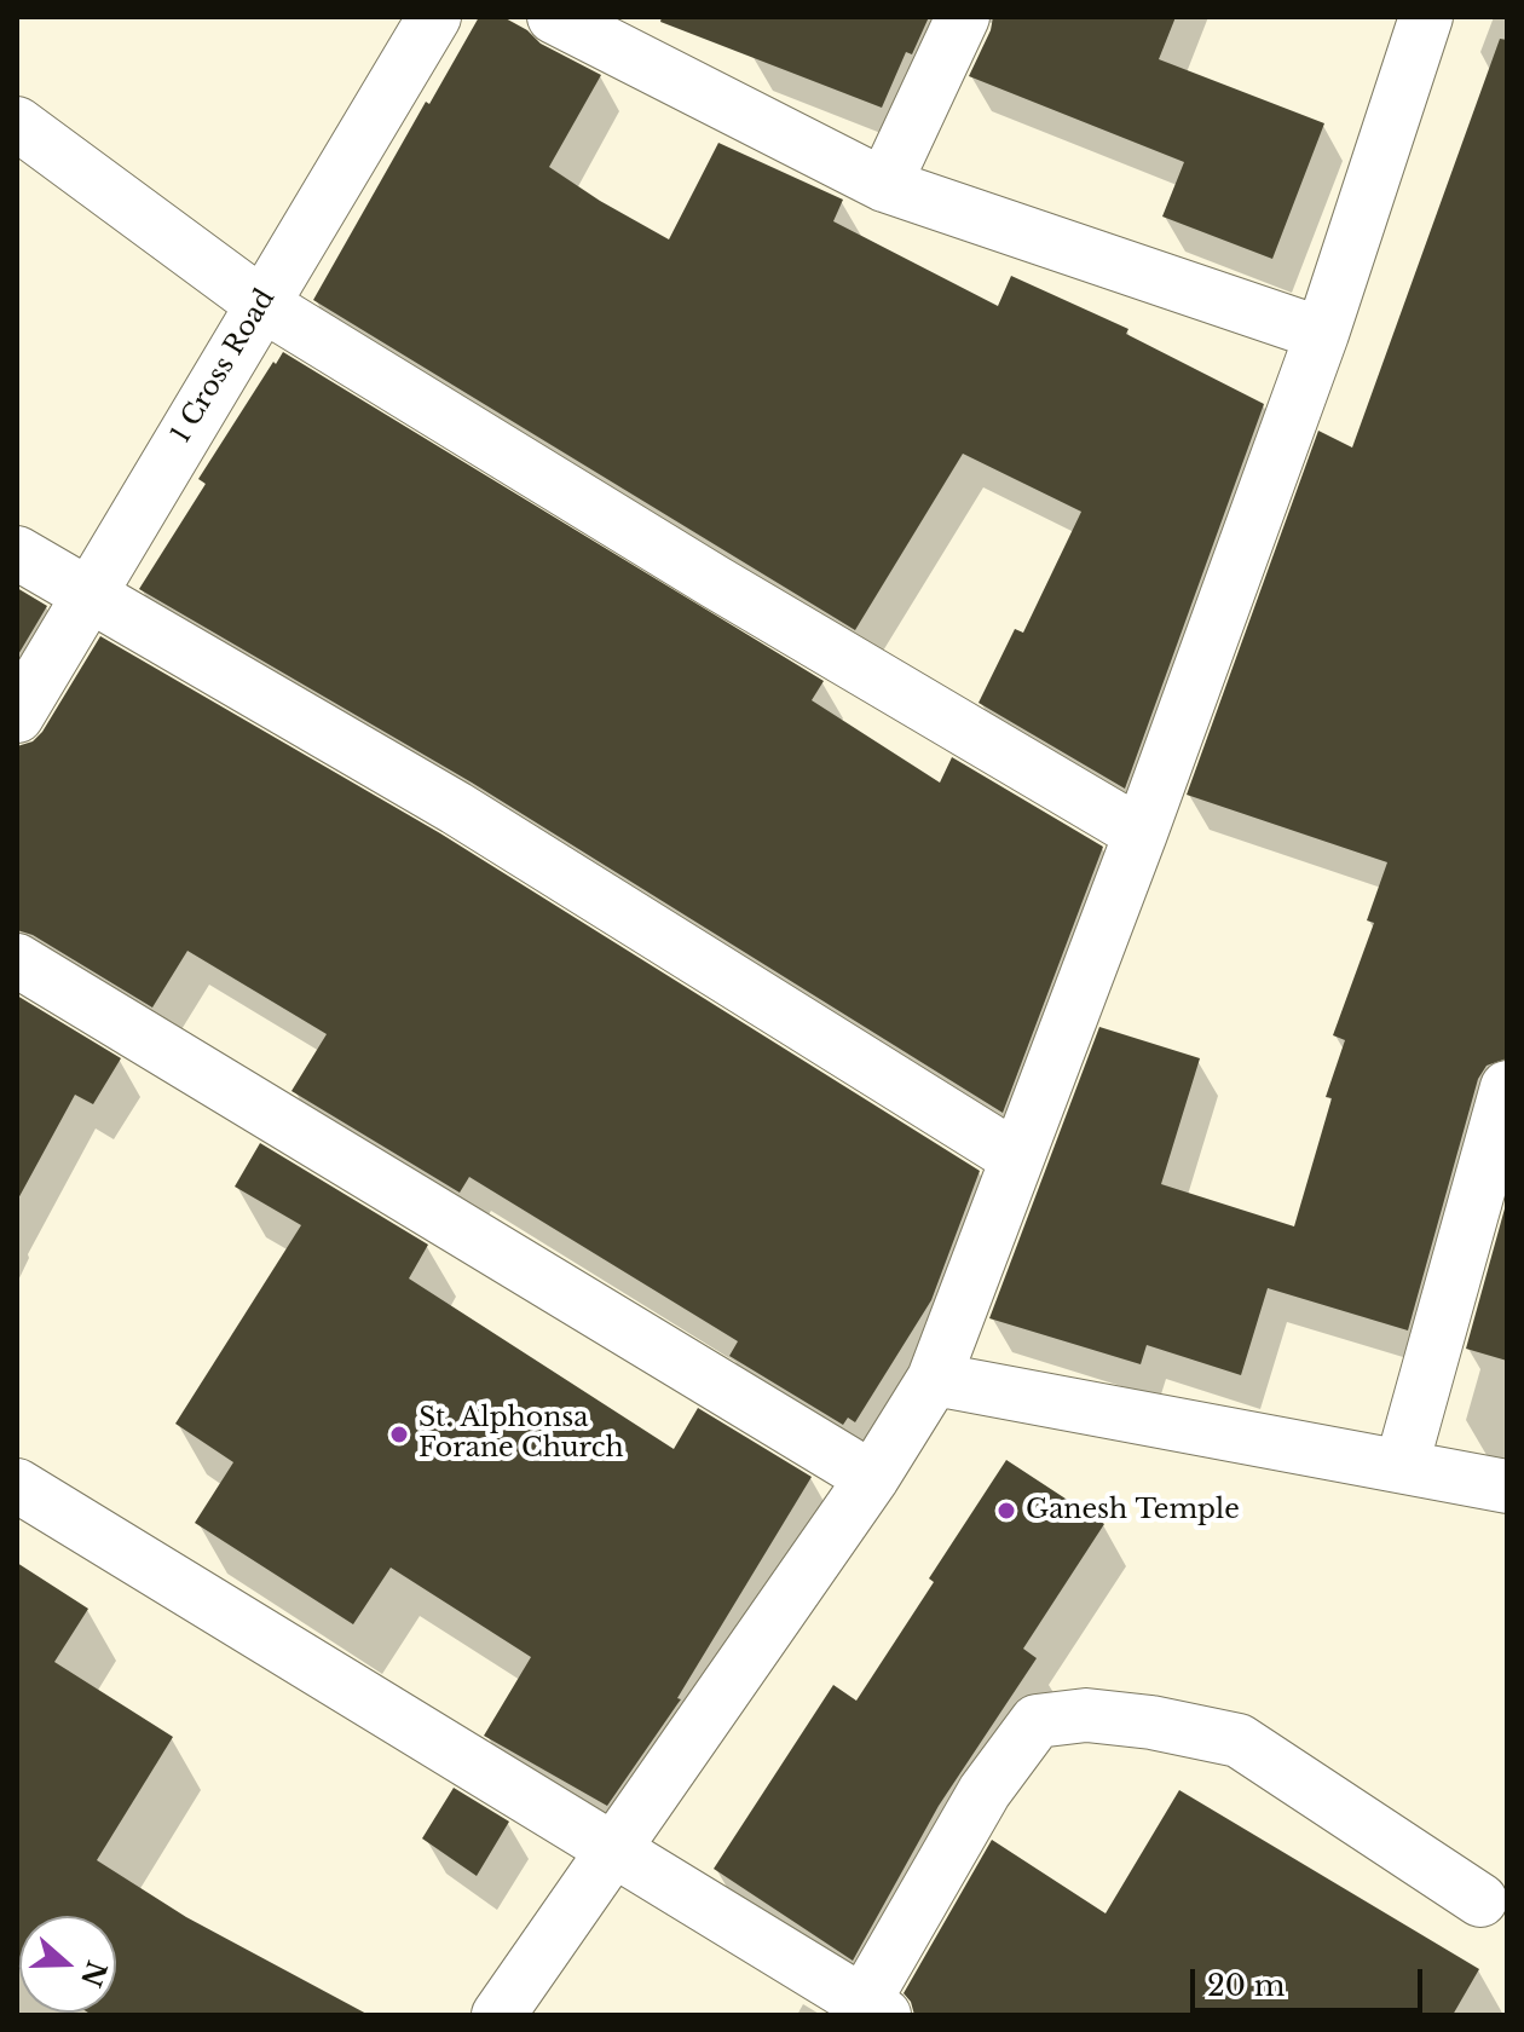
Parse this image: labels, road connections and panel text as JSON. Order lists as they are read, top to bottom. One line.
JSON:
{"streets":{"street":["1 Cross Road"]},"places":["St. Alphonsa Forane Church","Ganesh Temple"],"scale_bar":"20 m","north":"right"}
